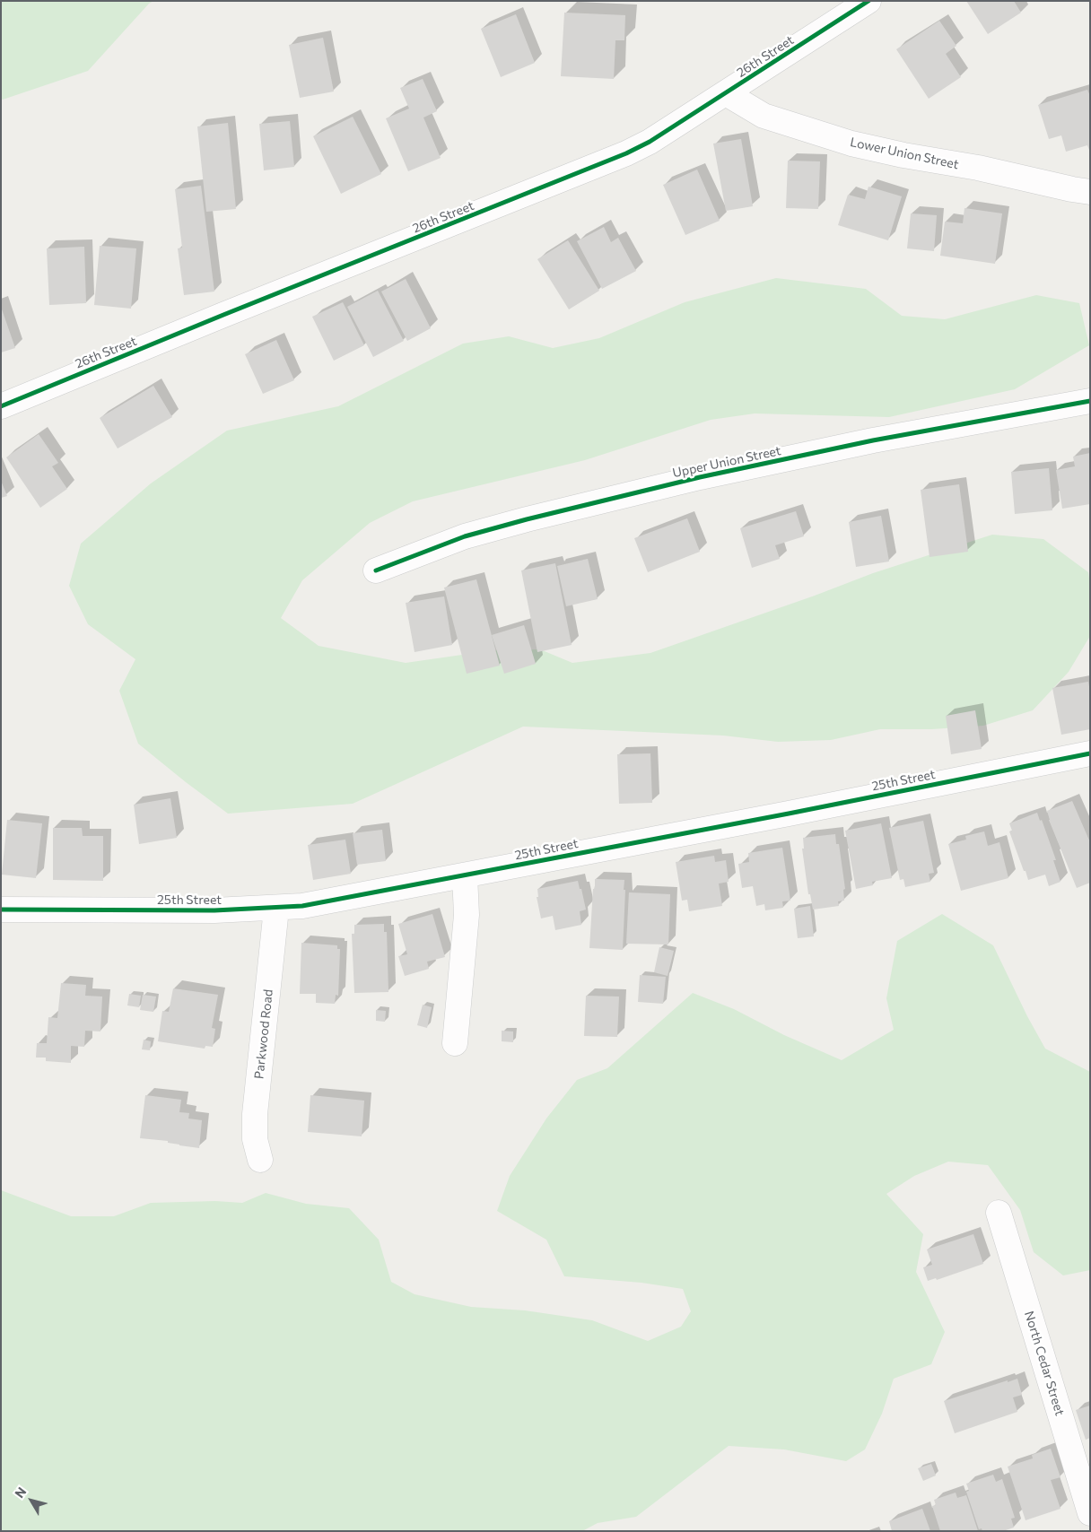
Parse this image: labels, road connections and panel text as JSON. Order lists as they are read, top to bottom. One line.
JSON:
{"streets":{"street":["26th Street","Lower Union Street","Upper Union Street","25th Street","Parkwood Road","North Cedar Street"]},"crossings":[["26th Street","Lower Union Street"],["25th Street","Parkwood Road"]],"north":"top left"}
